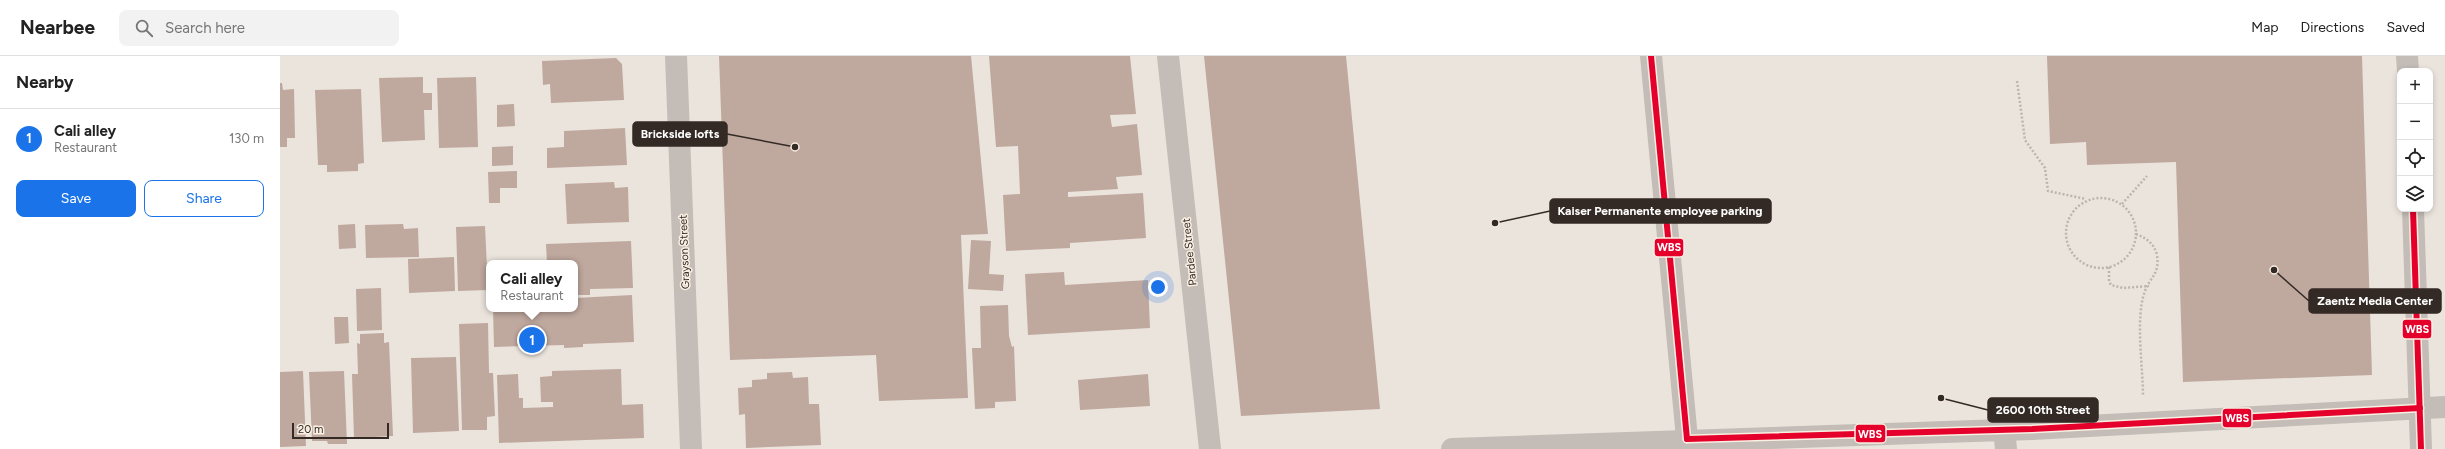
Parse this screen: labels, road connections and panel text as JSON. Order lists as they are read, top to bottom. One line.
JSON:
{"streets":{"street":["Grayson Street","Pardee Street"]},"places":["Brickside lofts","Kaiser Permanente employee parking","Zaentz Media Center","2600 10th Street"],"lines":["transit line WBS"],"scale_bar":"20 m","page":{"header":"Nearbee","search":"Search here","nav":["Map","Directions","Saved"],"heading":"Nearby","map_buttons":["+","−"],"list":[{"mark":"1","name":"Cali alley","note":"Restaurant","value":"130 m"}],"buttons":["Save","Share"],"popup":["Cali alley","Restaurant"],"pins":"1","scale":"20 m"}}
